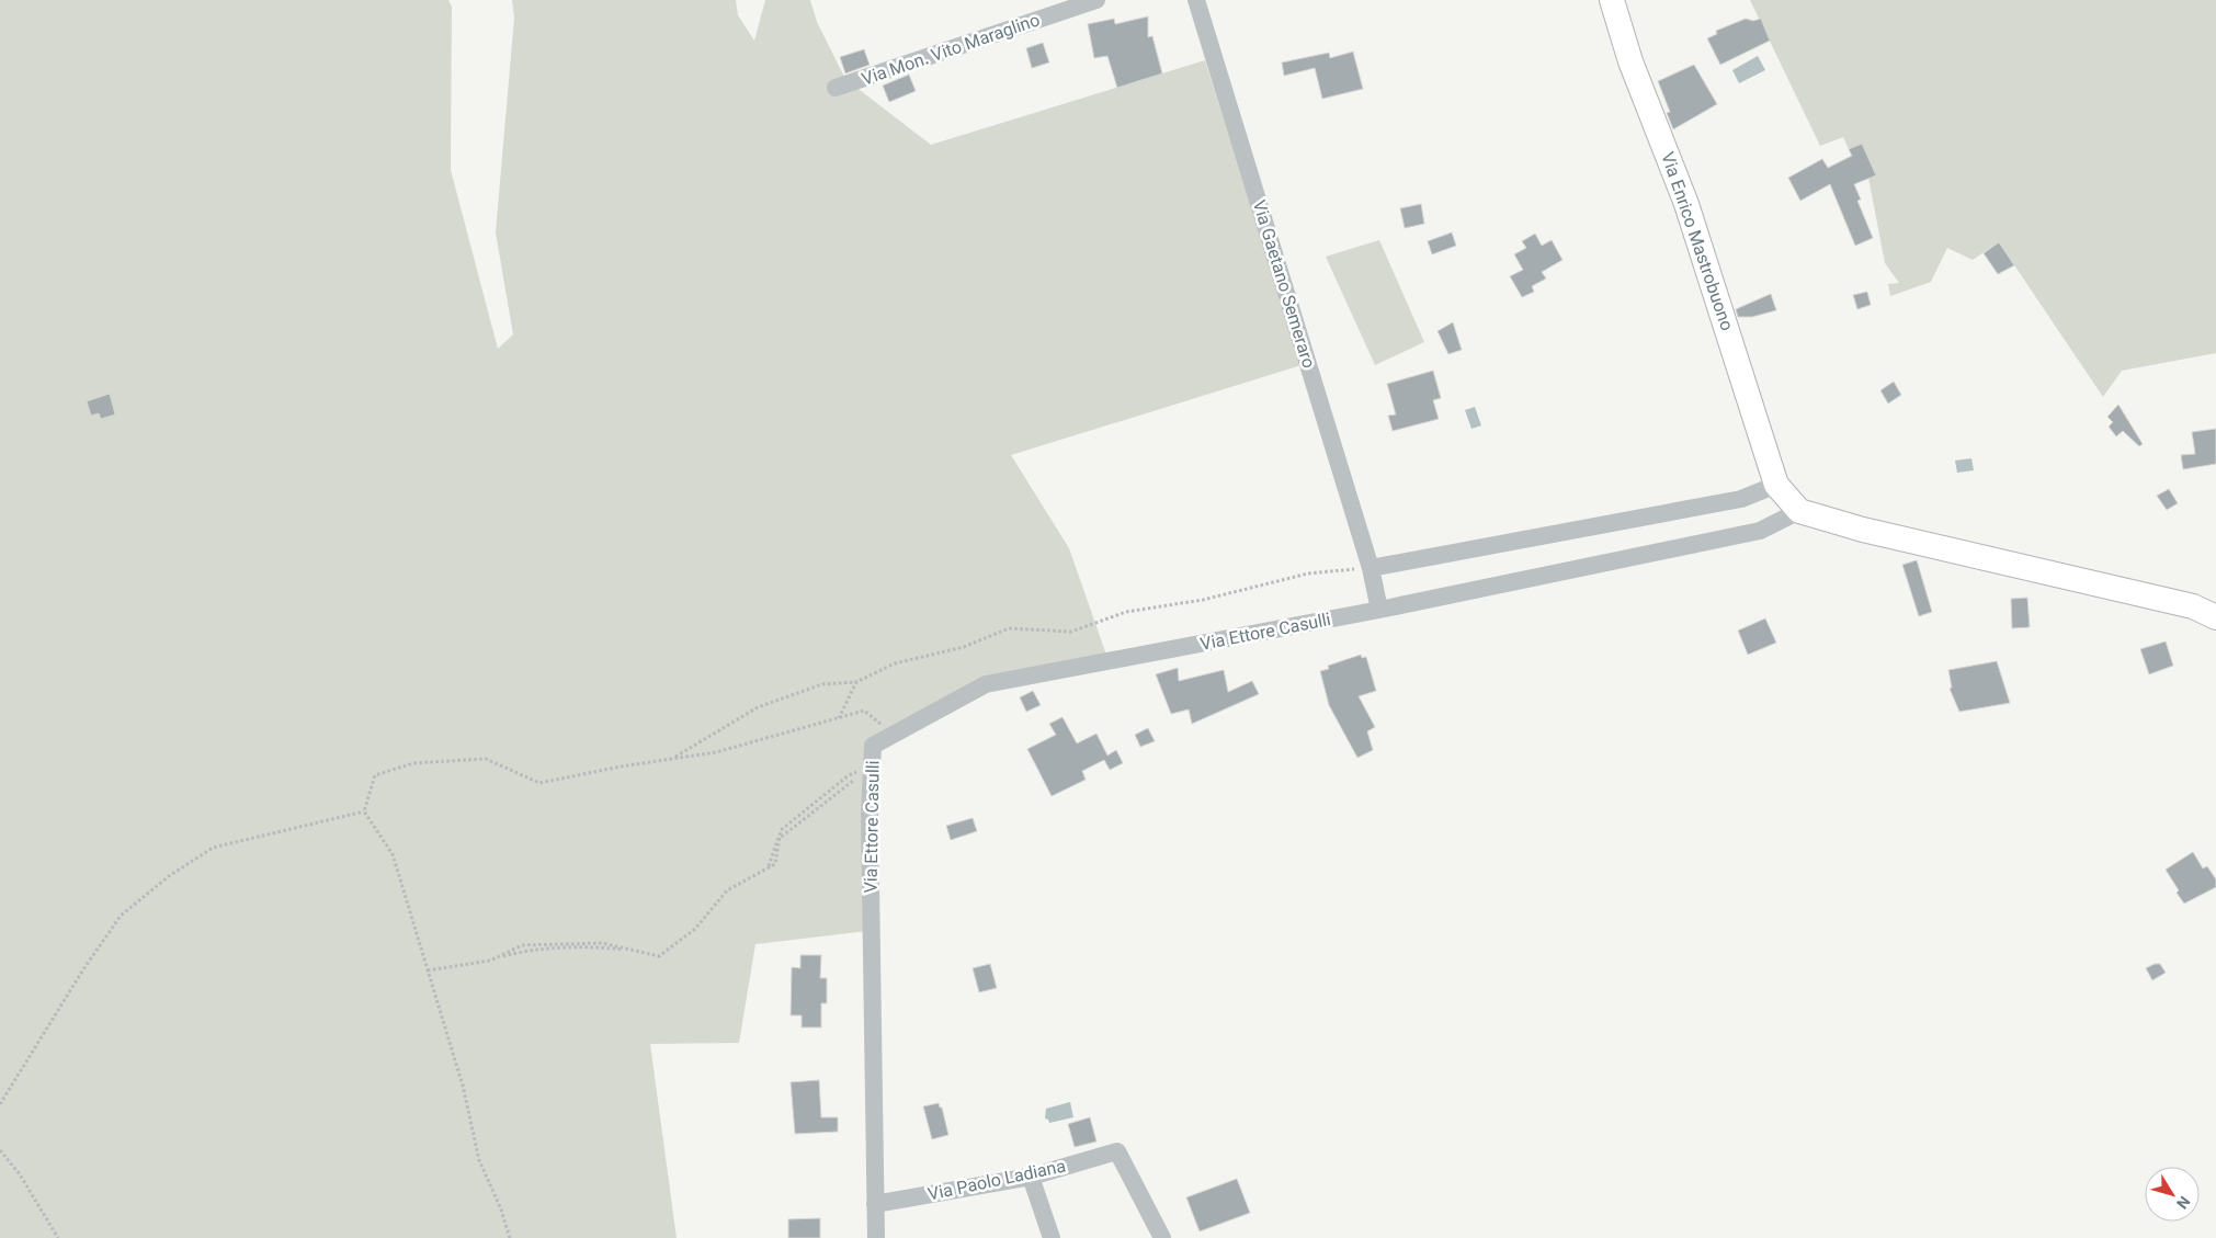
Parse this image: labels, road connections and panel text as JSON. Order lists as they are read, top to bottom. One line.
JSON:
{"streets":{"street":["Via Mon. Vito Maraglino","Via Enrico Mastrobuono","Via Gaetano Semeraro","Via Ettore Casulli","Via Paolo Ladiana"]},"crossings":[["Via Ettore Casulli","Via Paolo Ladiana"]],"north":"bottom right"}
